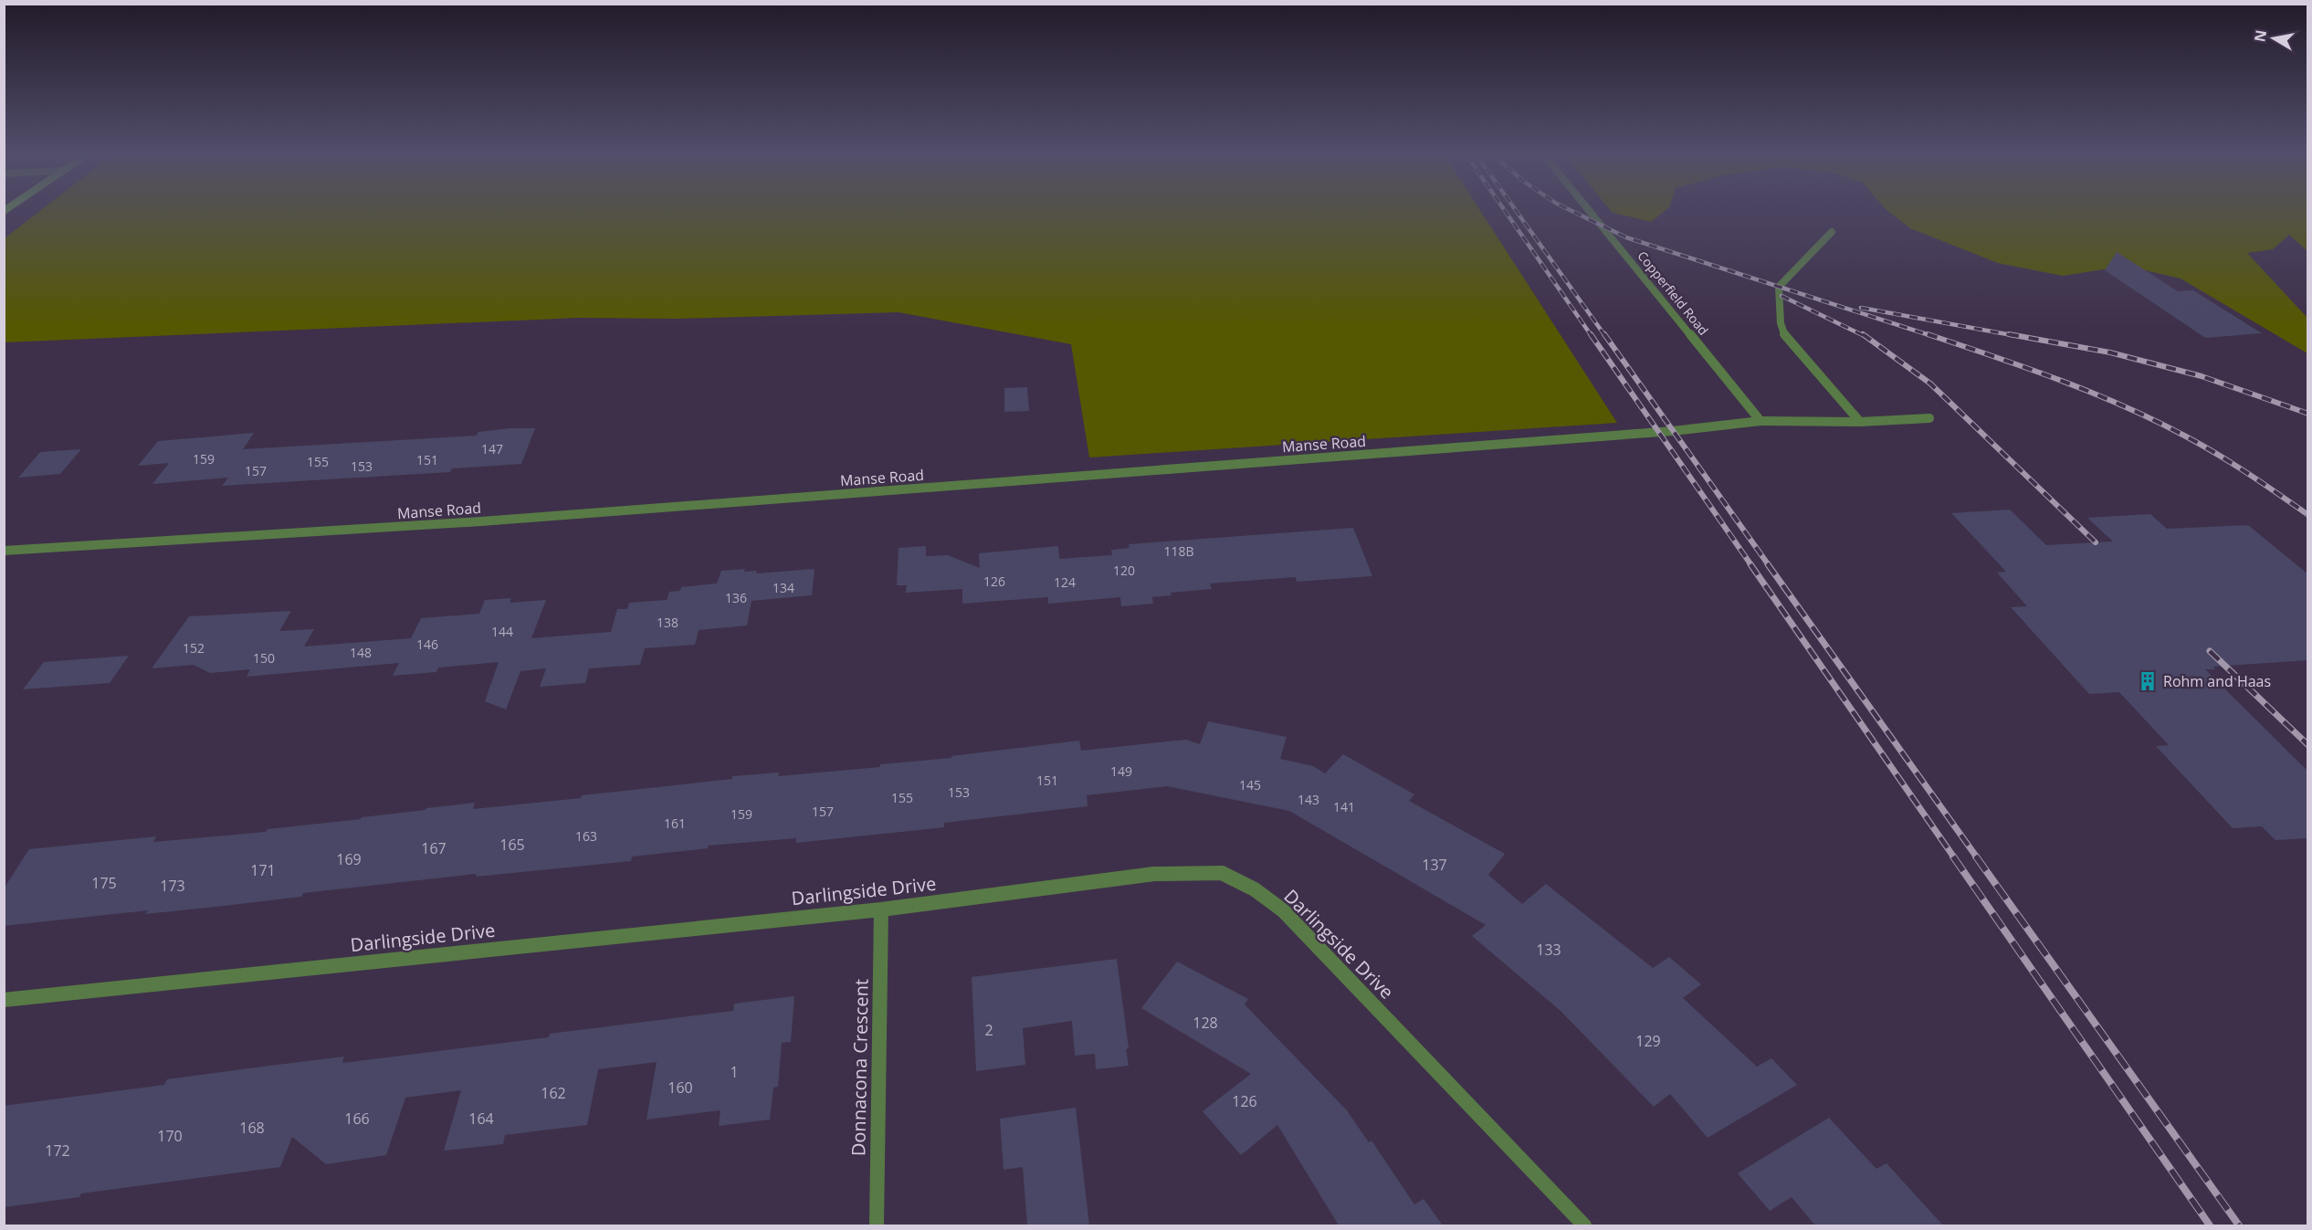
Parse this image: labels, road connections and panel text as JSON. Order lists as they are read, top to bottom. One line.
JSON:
{"streets":{"street":["Copperfield Road","Manse Road","Darlingside Drive","Donnacona Crescent"]},"crossings":[["Copperfield Road","Manse Road"],["Darlingside Drive","Donnacona Crescent"]],"places":{"building":["Rohm and Haas"]},"house_numbers":["147","159","151","155","153","157","118B","120","126","124","134","136","138","144","146","152","148","150","149","151","145","153","155","143","141","157","159","161","163","165","167","169","137","171","175","173","133","128","2","129","1","160","162","126","166","164","168","170","172"],"north":"left"}
